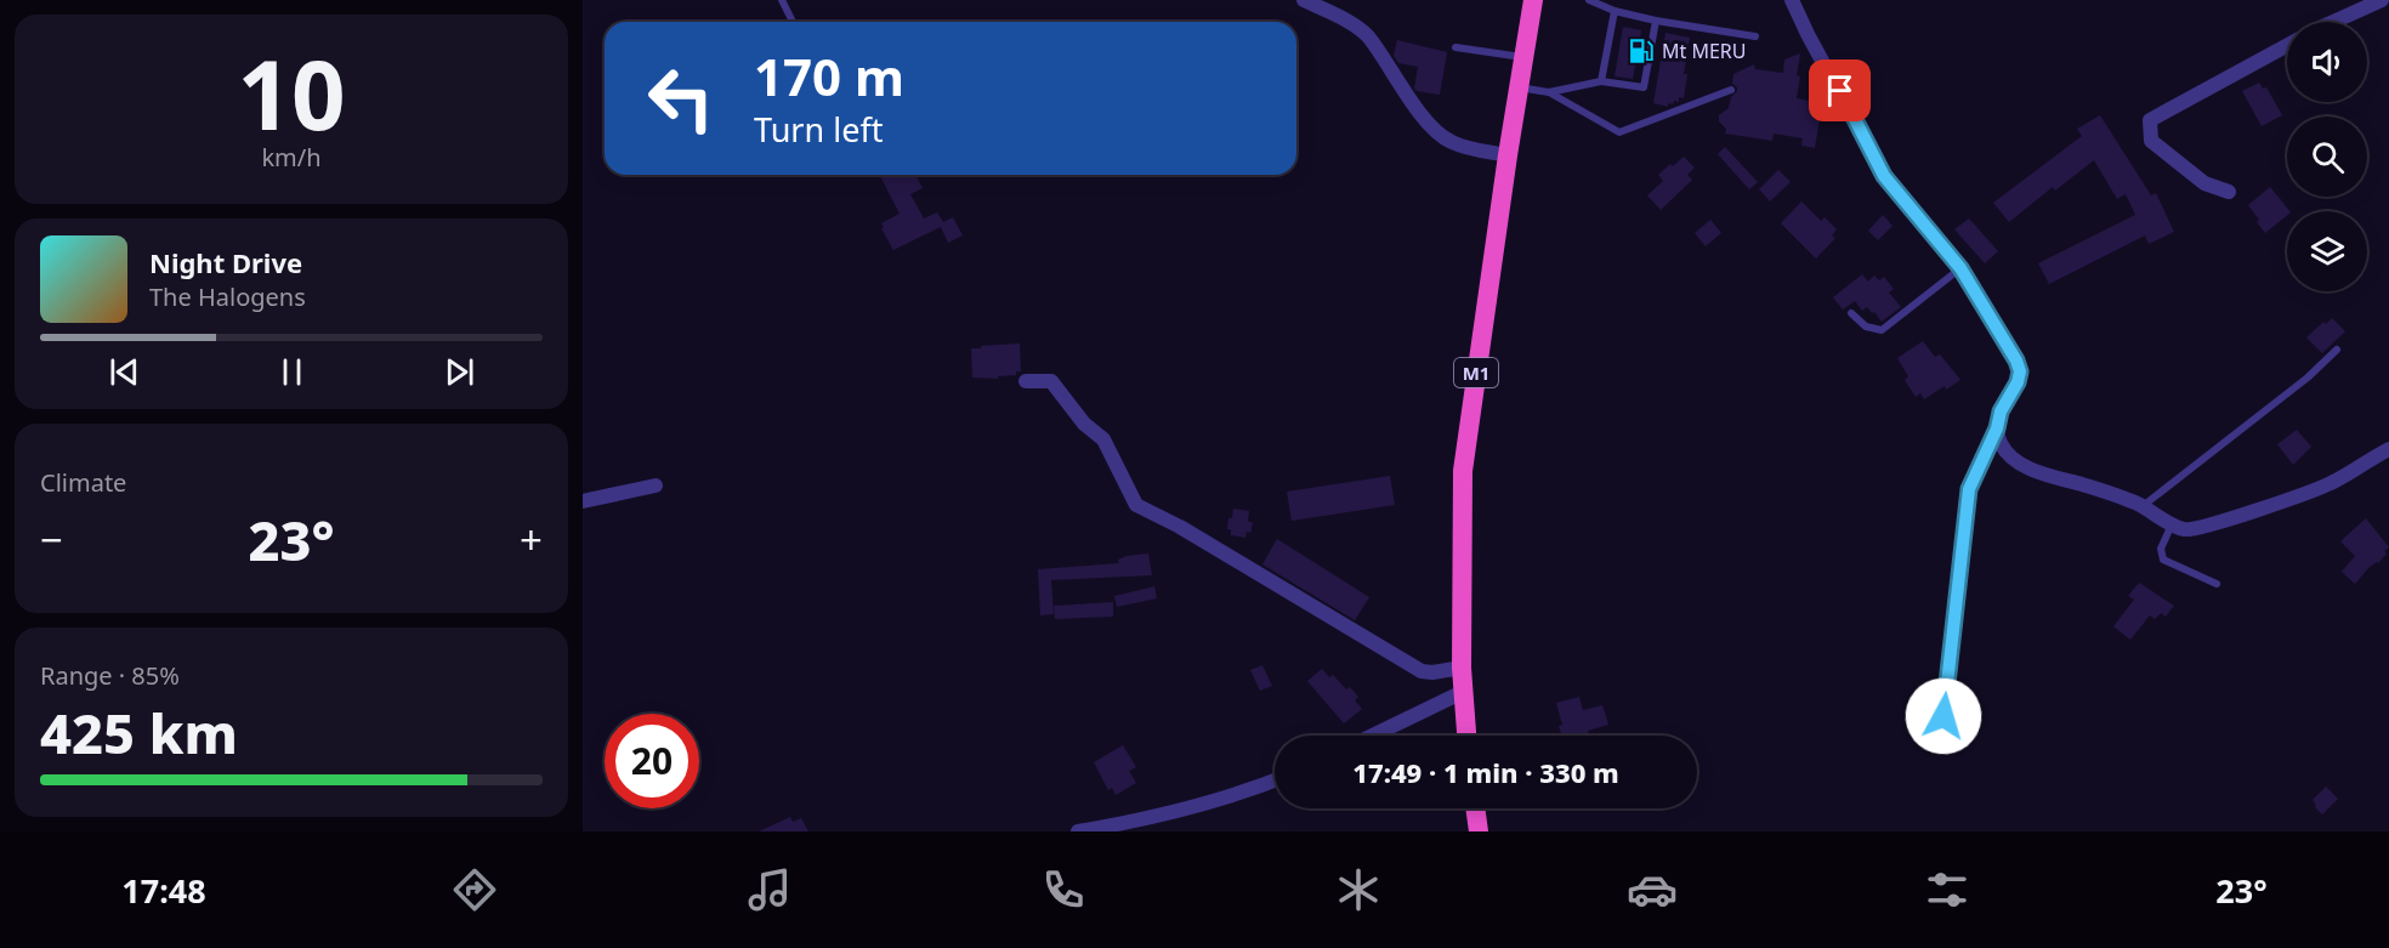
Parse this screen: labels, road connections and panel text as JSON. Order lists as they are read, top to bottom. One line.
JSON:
{"streets":{"highway":["M1"]},"places":{"fuel station":["Mt MERU"]},"page":{"tile":[["10","km/h"],"Climate",["Range · 85%","425 km"]],"turn":["170 m","Turn left"],"song":["Night Drive","The Halogens"],"heat":["−","23°","+"],"limit":"20","trip":"17:49 · 1 min · 330 m","tabs":["17:48","23°"]}}
